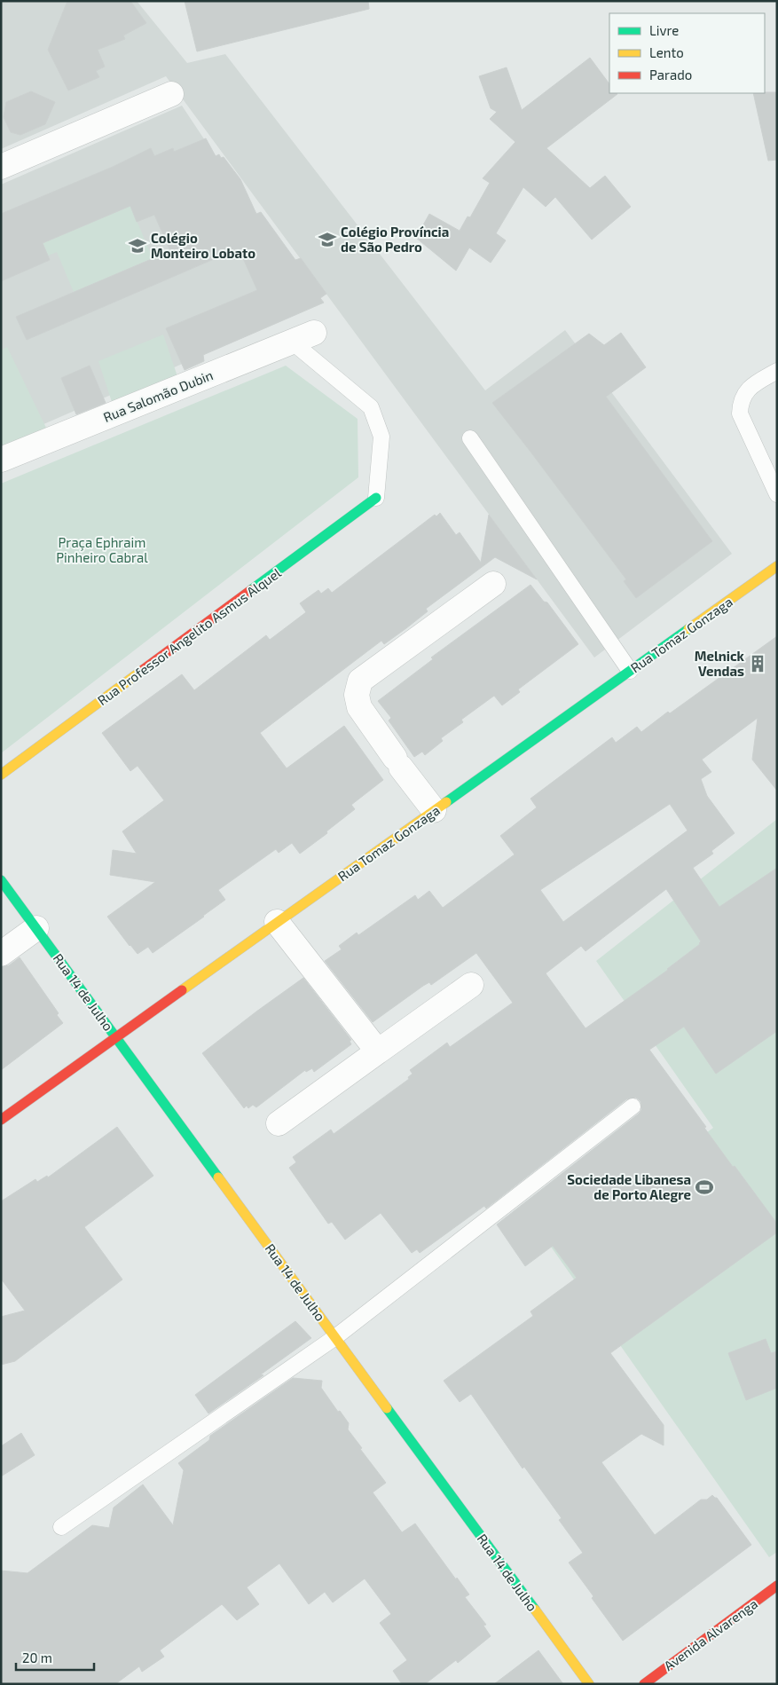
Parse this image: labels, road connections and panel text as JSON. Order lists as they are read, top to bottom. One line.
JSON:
{"streets":{"street":["Rua Salomão Dubin","Rua Tomaz Gonzaga","Rua Professor Angelito Asmus Alquel","Rua 14 de Julho","Avenida Alvarenga"]},"crossings":[["Rua Tomaz Gonzaga","Rua 14 de Julho"]],"parks":["Praça Ephraim Pinheiro Cabral"],"places":{"school or university":["Colégio Província de São Pedro","Colégio Monteiro Lobato"],"building":["Melnick Vendas"],"sports":["Sociedade Libanesa de Porto Alegre"]},"legend":["Livre","Lento","Parado"],"scale_bar":"20 m"}
